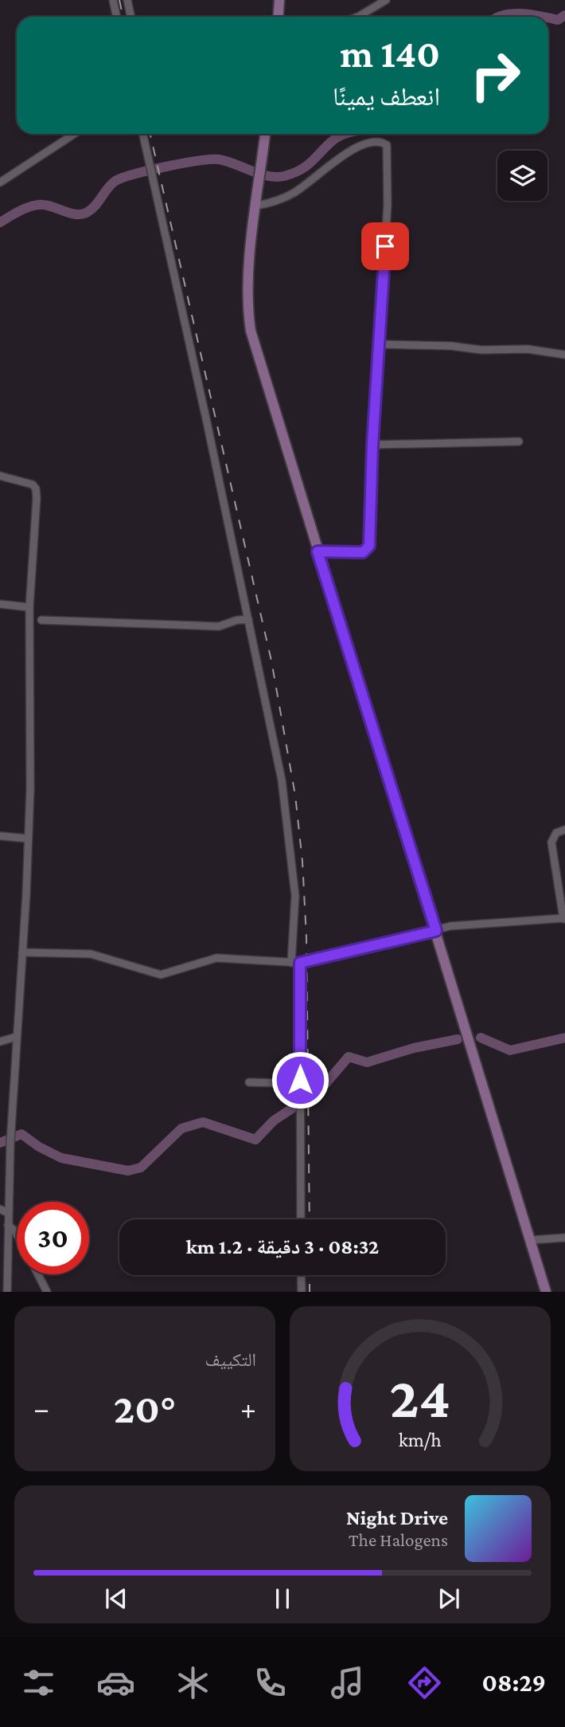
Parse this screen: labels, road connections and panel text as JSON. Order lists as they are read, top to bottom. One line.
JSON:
{"page":{"turn":["140 m","انعطف يمينًا"],"limit":"30","trip":"08:32 · 3 دقيقة · 1.2 km","tile":"التكييف","heat":["−","20°","+"],"song":["Night Drive","The Halogens"],"tabs":"08:29","gauge":["24","km/h"]}}
